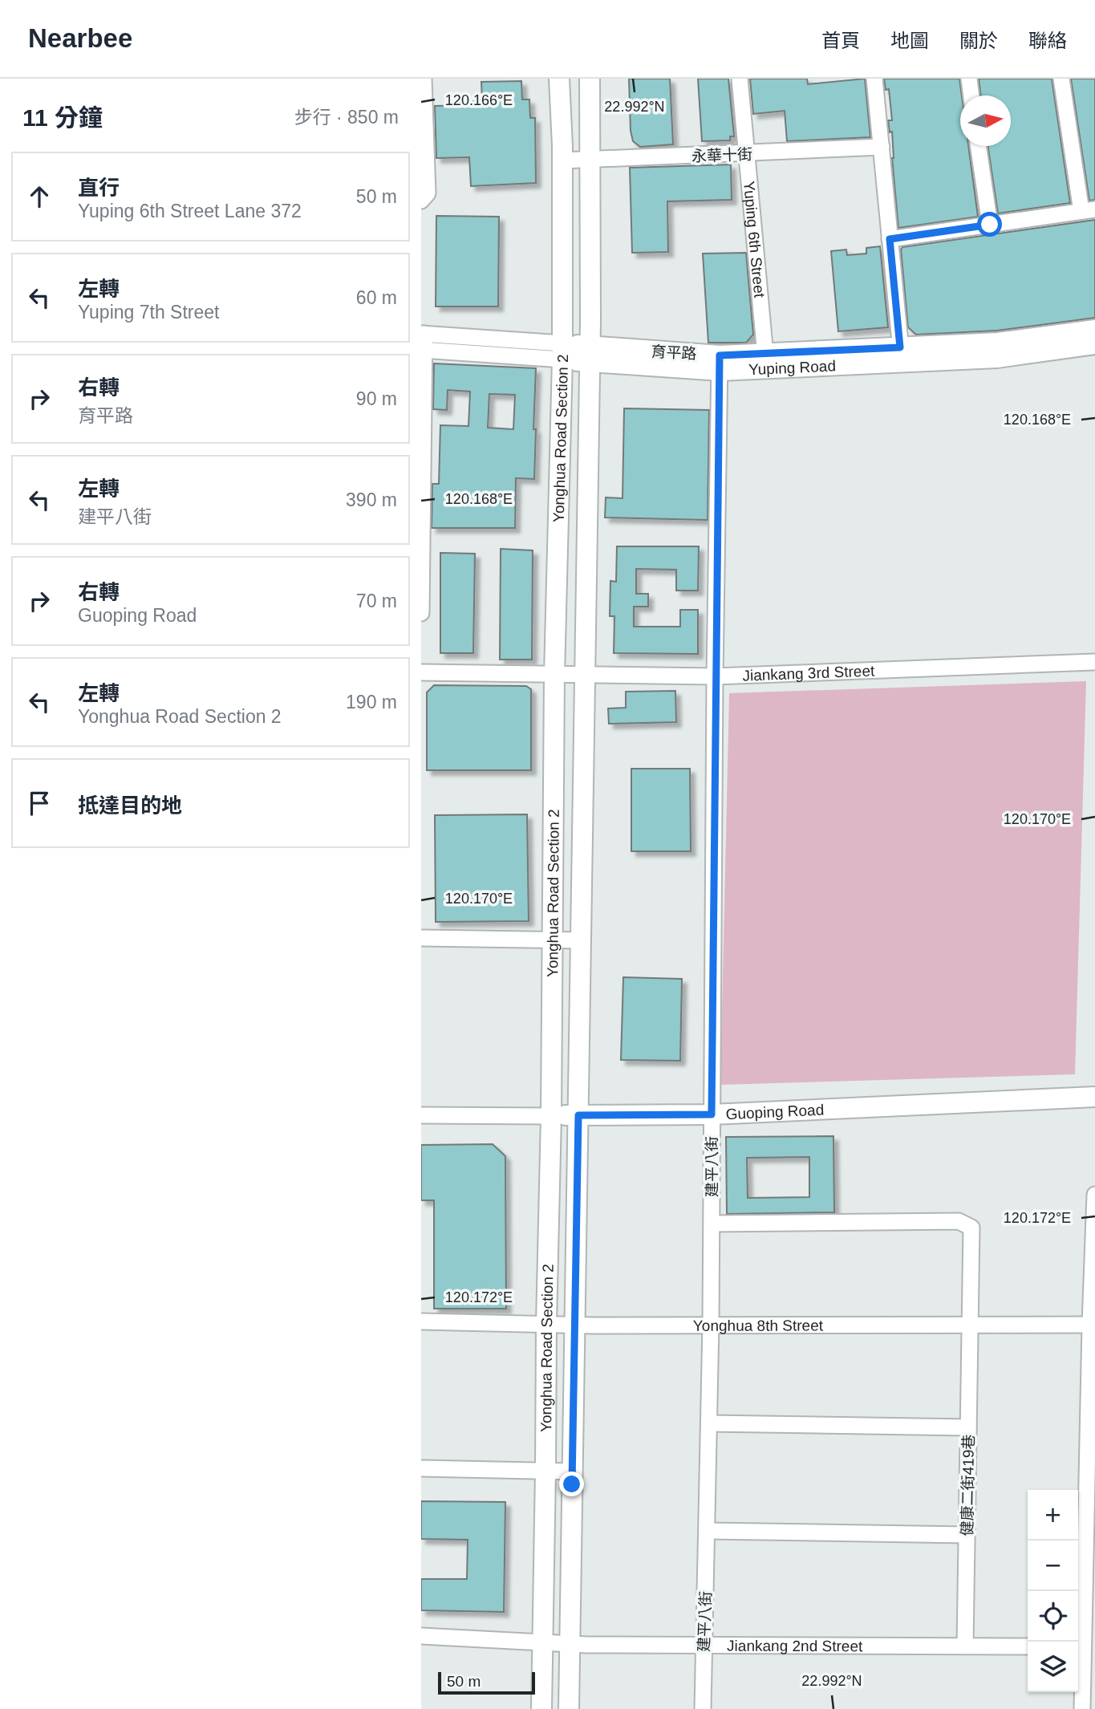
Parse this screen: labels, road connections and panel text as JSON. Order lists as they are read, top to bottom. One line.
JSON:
{"streets":{"street":["永華十街","Yuping 6th Street","育平路","Yonghua Road Section 2","Jiankang 3rd Street","Guoping Road","建平八街","Yonghua 8th Street","健康二街419巷","Jiankang 2nd Street"]},"crossings":[["永華十街","Yuping 6th Street"],["永華十街","Yonghua Road Section 2"],["Yuping 6th Street","育平路"],["育平路","Yonghua Road Section 2"],["育平路","建平八街"],["Yonghua Road Section 2","Jiankang 3rd Street"],["Yonghua Road Section 2","Guoping Road"],["Yonghua Road Section 2","Yonghua 8th Street"],["Yonghua Road Section 2","Jiankang 2nd Street"],["Jiankang 3rd Street","建平八街"],["Guoping Road","建平八街"],["建平八街","Yonghua 8th Street"],["建平八街","健康二街419巷"],["建平八街","Jiankang 2nd Street"],["Yonghua 8th Street","健康二街419巷"],["健康二街419巷","Jiankang 2nd Street"]],"scale_bar":"50 m","north":"right","page":{"header":"Nearbee","nav":["首頁","地圖","關於","聯絡"],"heading":["11 分鐘","步行 · 850 m"],"list":[["直行","Yuping 6th Street Lane 372","50 m"],["左轉","Yuping 7th Street","60 m"],["右轉","育平路","90 m"],["左轉","建平八街","390 m"],["右轉","Guoping Road","70 m"],["左轉","Yonghua Road Section 2","190 m"],"抵達目的地"],"map_buttons":["+","−"],"scale":"50 m"},"coordinates":["120.166°E","22.992°N","120.168°E","120.170°E","120.172°E"]}
